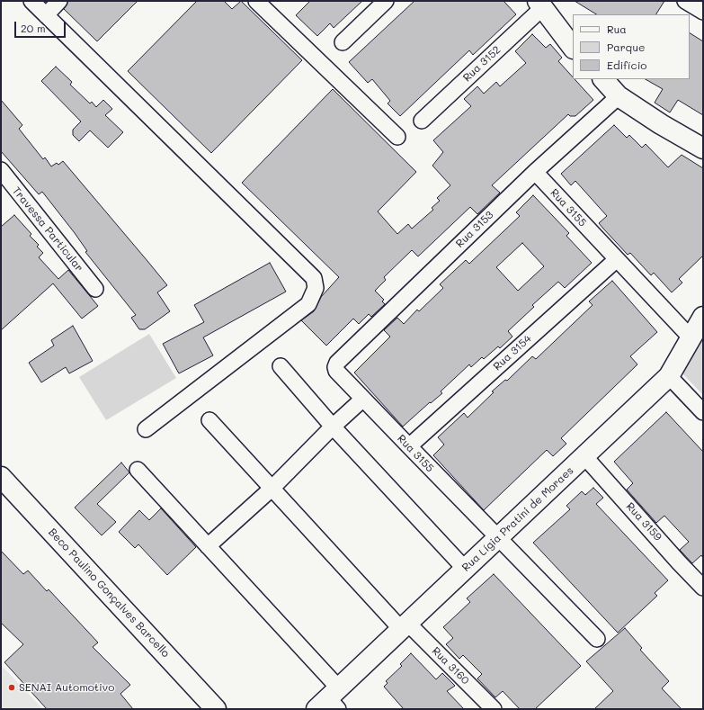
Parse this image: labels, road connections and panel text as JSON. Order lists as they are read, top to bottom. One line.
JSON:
{"streets":{"street":["Rua 3152","Rua 3155","Travessa Particular","Rua 3153","Rua 3154","Rua Lígia Pratini de Moraes","Rua 3159","Beco Paulino Gonçalves Barcello","Rua 3160"]},"crossings":[["Rua 3155","Rua 3153"],["Rua 3155","Rua 3154"],["Rua 3155","Rua Lígia Pratini de Moraes"],["Rua Lígia Pratini de Moraes","Rua 3159"],["Rua Lígia Pratini de Moraes","Rua 3160"]],"places":["SENAI Automotivo"],"legend":["Rua","Parque","Edifício"],"scale_bar":"20 m"}
